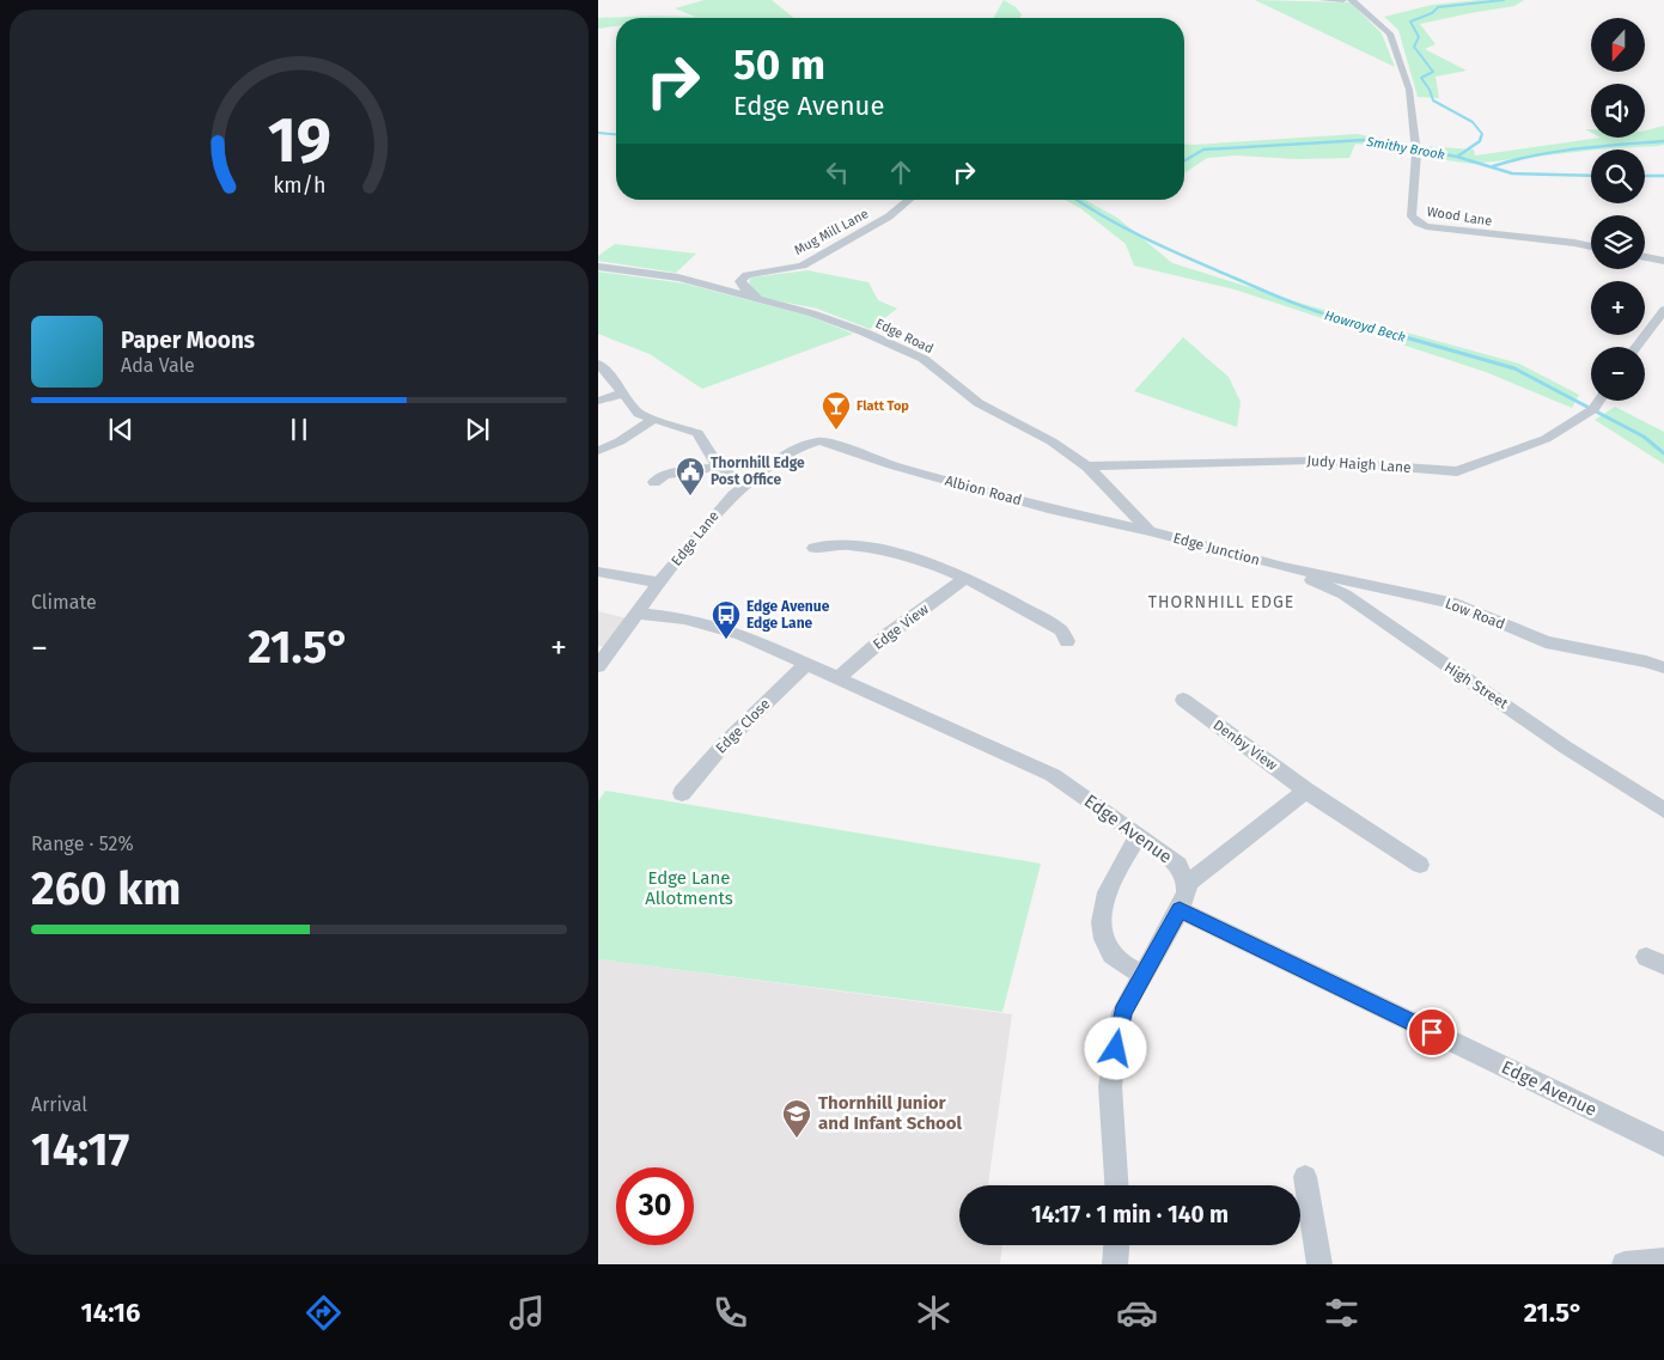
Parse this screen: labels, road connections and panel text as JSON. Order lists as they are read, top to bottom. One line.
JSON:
{"streets":{"street":["Wood Lane","Mug Mill Lane","Edge Road","Judy Haigh Lane","Albion Road","Edge Lane","Edge Junction","Low Road","Edge View","High Street","Edge Close","Denby View","Edge Avenue"]},"crossings":[["Mug Mill Lane","Edge Road"],["Edge Road","Judy Haigh Lane"],["Edge Road","Albion Road"],["Edge Road","Edge Junction"],["Albion Road","Edge Lane"],["Albion Road","Edge Junction"],["Edge Lane","Edge Avenue"],["Edge Junction","Low Road"],["Edge Junction","High Street"],["Low Road","High Street"],["Edge View","Edge Avenue"],["Edge Close","Edge Avenue"]],"districts":["THORNHILL EDGE"],"water":["Smithy Brook","Howroyd Beck"],"parks":["Edge Lane Allotments"],"places":{"bar":["Flatt Top"],"public building":["Thornhill Edge Post Office"],"bus stop":["Edge Avenue Edge Lane"],"school or university":["Thornhill Junior and Infant School"]},"north":"bottom","page":{"map_buttons":["+","−"],"turn":["50 m","Edge Avenue"],"song":["Paper Moons","Ada Vale"],"tile":["Climate",["Range · 52%","260 km"],["Arrival","14:17"]],"heat":["−","21.5°","+"],"limit":"30","trip":"14:17 · 1 min · 140 m","tabs":["14:16","21.5°"],"gauge":["19","km/h"]}}
